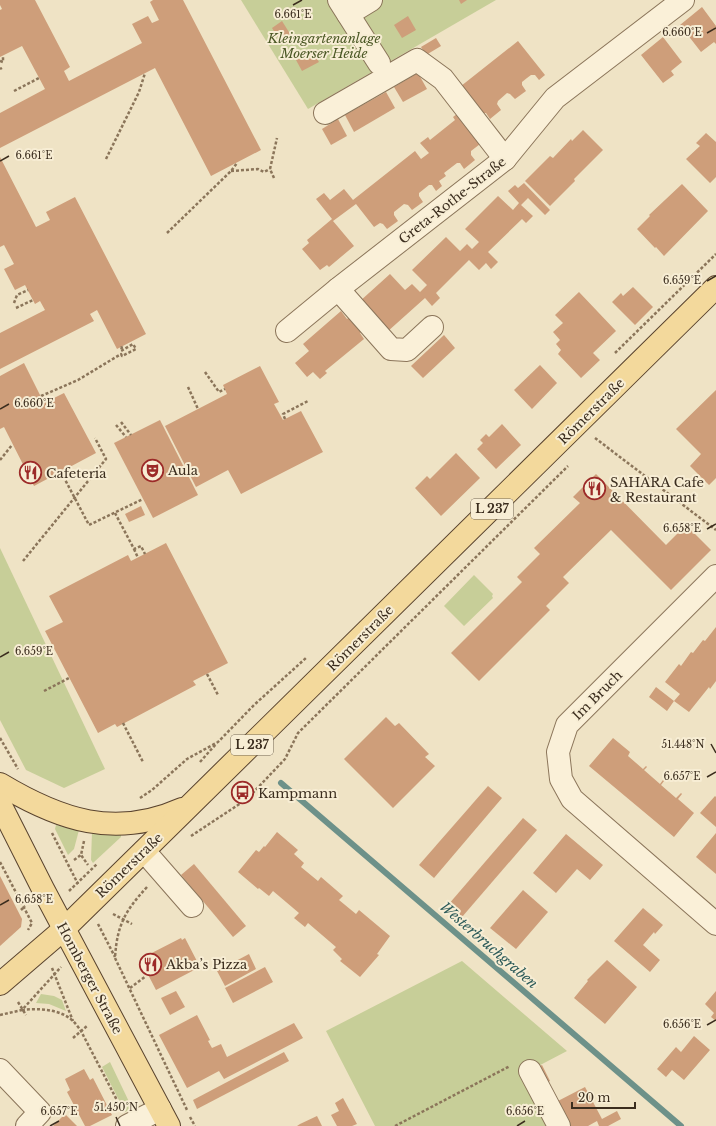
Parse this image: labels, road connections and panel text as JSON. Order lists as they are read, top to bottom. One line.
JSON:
{"streets":{"main road":["Römerstraße","L 237","Homberger Straße"],"street":["Greta-Rothe-Straße","Im Bruch"]},"crossings":[["Römerstraße","Homberger Straße"]],"water":["Westerbruchgraben"],"parks":["Kleingartenanlage Moerser Heide"],"places":{"theatre":["Aula"],"restaurant":["Cafeteria","SAHARA Cafe & Restaurant","Akba’s Pizza"],"bus stop":["Kampmann"]},"scale_bar":"20 m","coordinates":["6.661°E","6.660°E","6.659°E","6.658°E","51.448°N","6.657°E","6.656°E","51.450°N"]}
